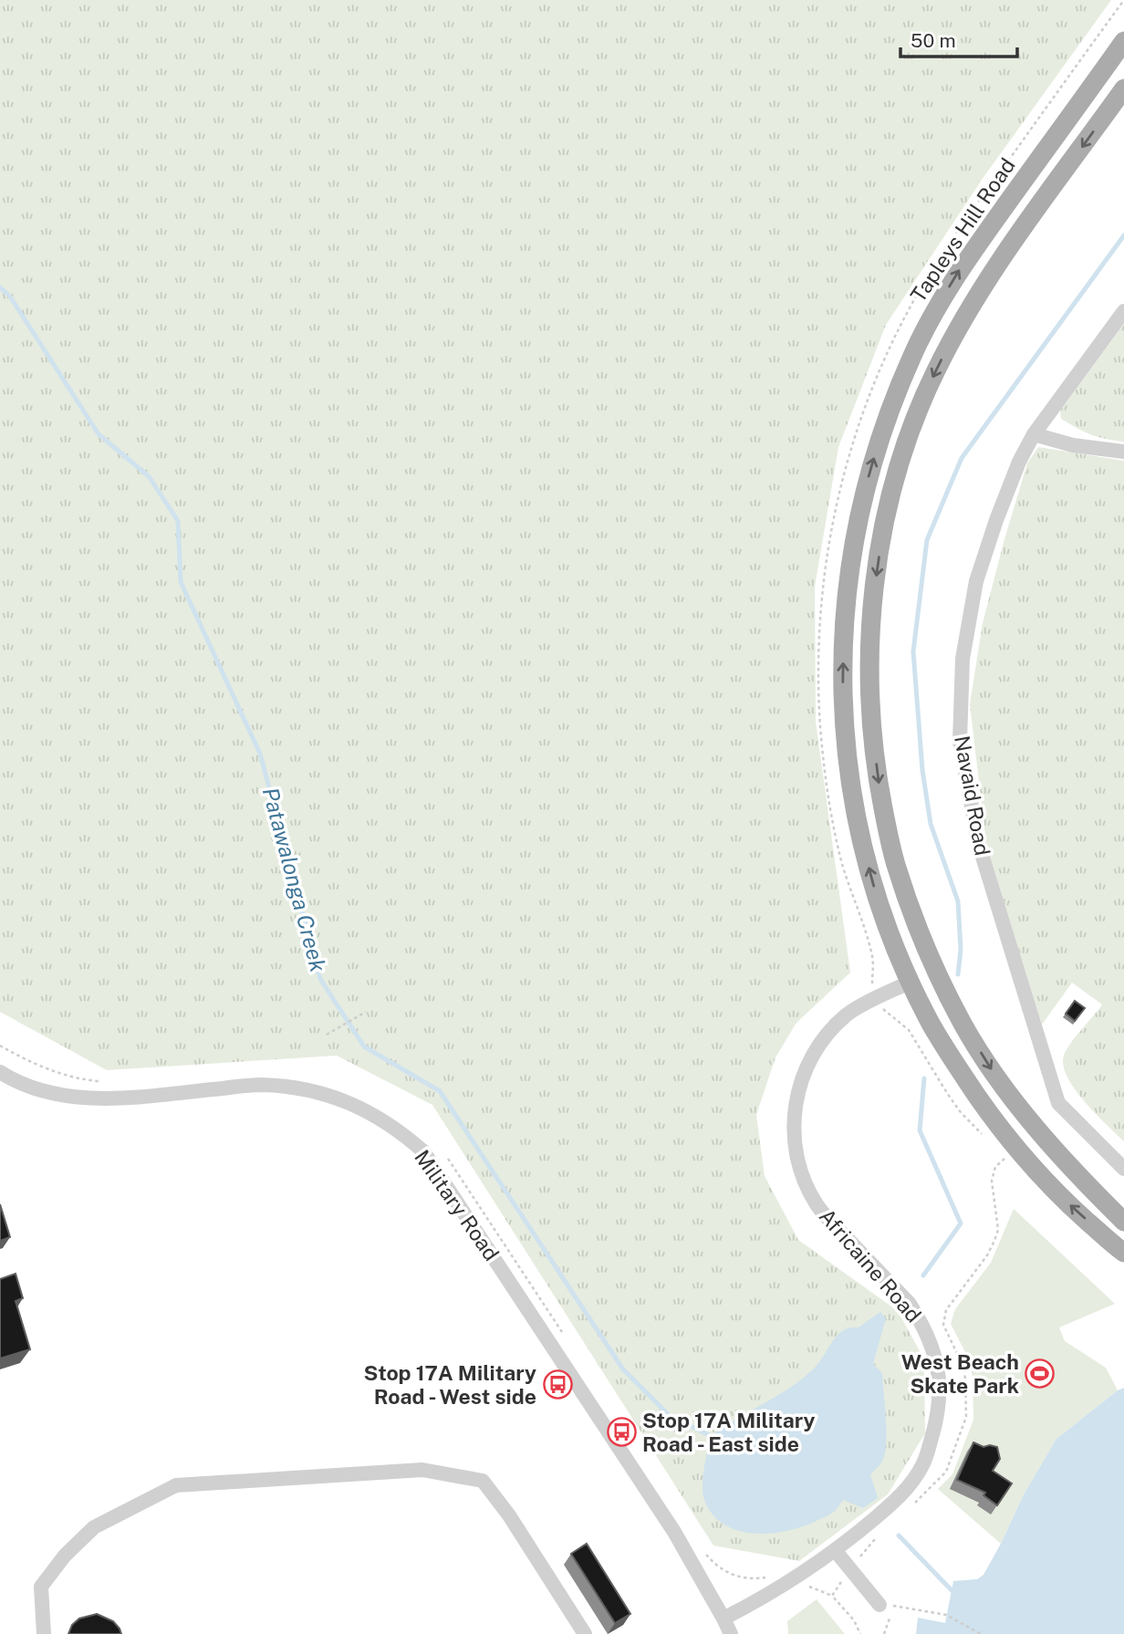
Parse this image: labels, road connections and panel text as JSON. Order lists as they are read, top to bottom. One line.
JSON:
{"streets":{"main road":["Tapleys Hill Road"],"street":["Navaid Road","Military Road","Africaine Road"]},"crossings":[["Tapleys Hill Road","Africaine Road"],["Military Road","Africaine Road"]],"water":["Patawalonga Creek"],"places":{"sports":["West Beach Skate Park"],"bus stop":["Stop 17A Military Road - West side","Stop 17A Military Road - East side"]},"scale_bar":"50 m"}
